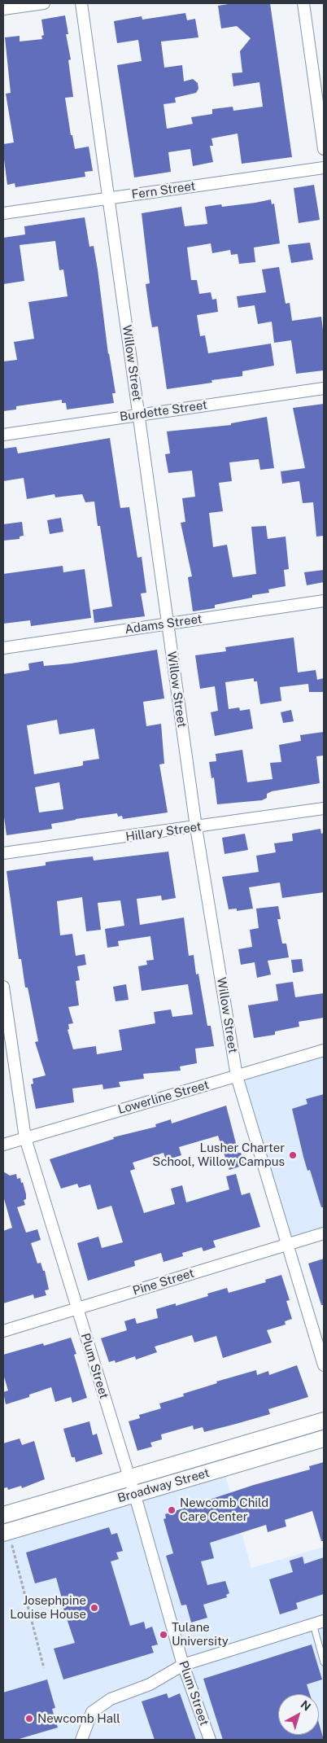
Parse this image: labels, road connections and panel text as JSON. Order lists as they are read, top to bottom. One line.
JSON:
{"streets":{"street":["Fern Street","Willow Street","Burdette Street","Adams Street","Hillary Street","Lowerline Street","Pine Street","Plum Street","Broadway Street"]},"crossings":[["Fern Street","Willow Street"],["Willow Street","Burdette Street"],["Willow Street","Adams Street"],["Willow Street","Hillary Street"],["Willow Street","Lowerline Street"],["Willow Street","Pine Street"],["Lowerline Street","Plum Street"],["Pine Street","Plum Street"],["Plum Street","Broadway Street"]],"places":["Lusher Charter School, Willow Campus","Newcomb Child Care Center","Josephpine Louise House","Tulane University","Newcomb Hall"],"north":"top right"}
